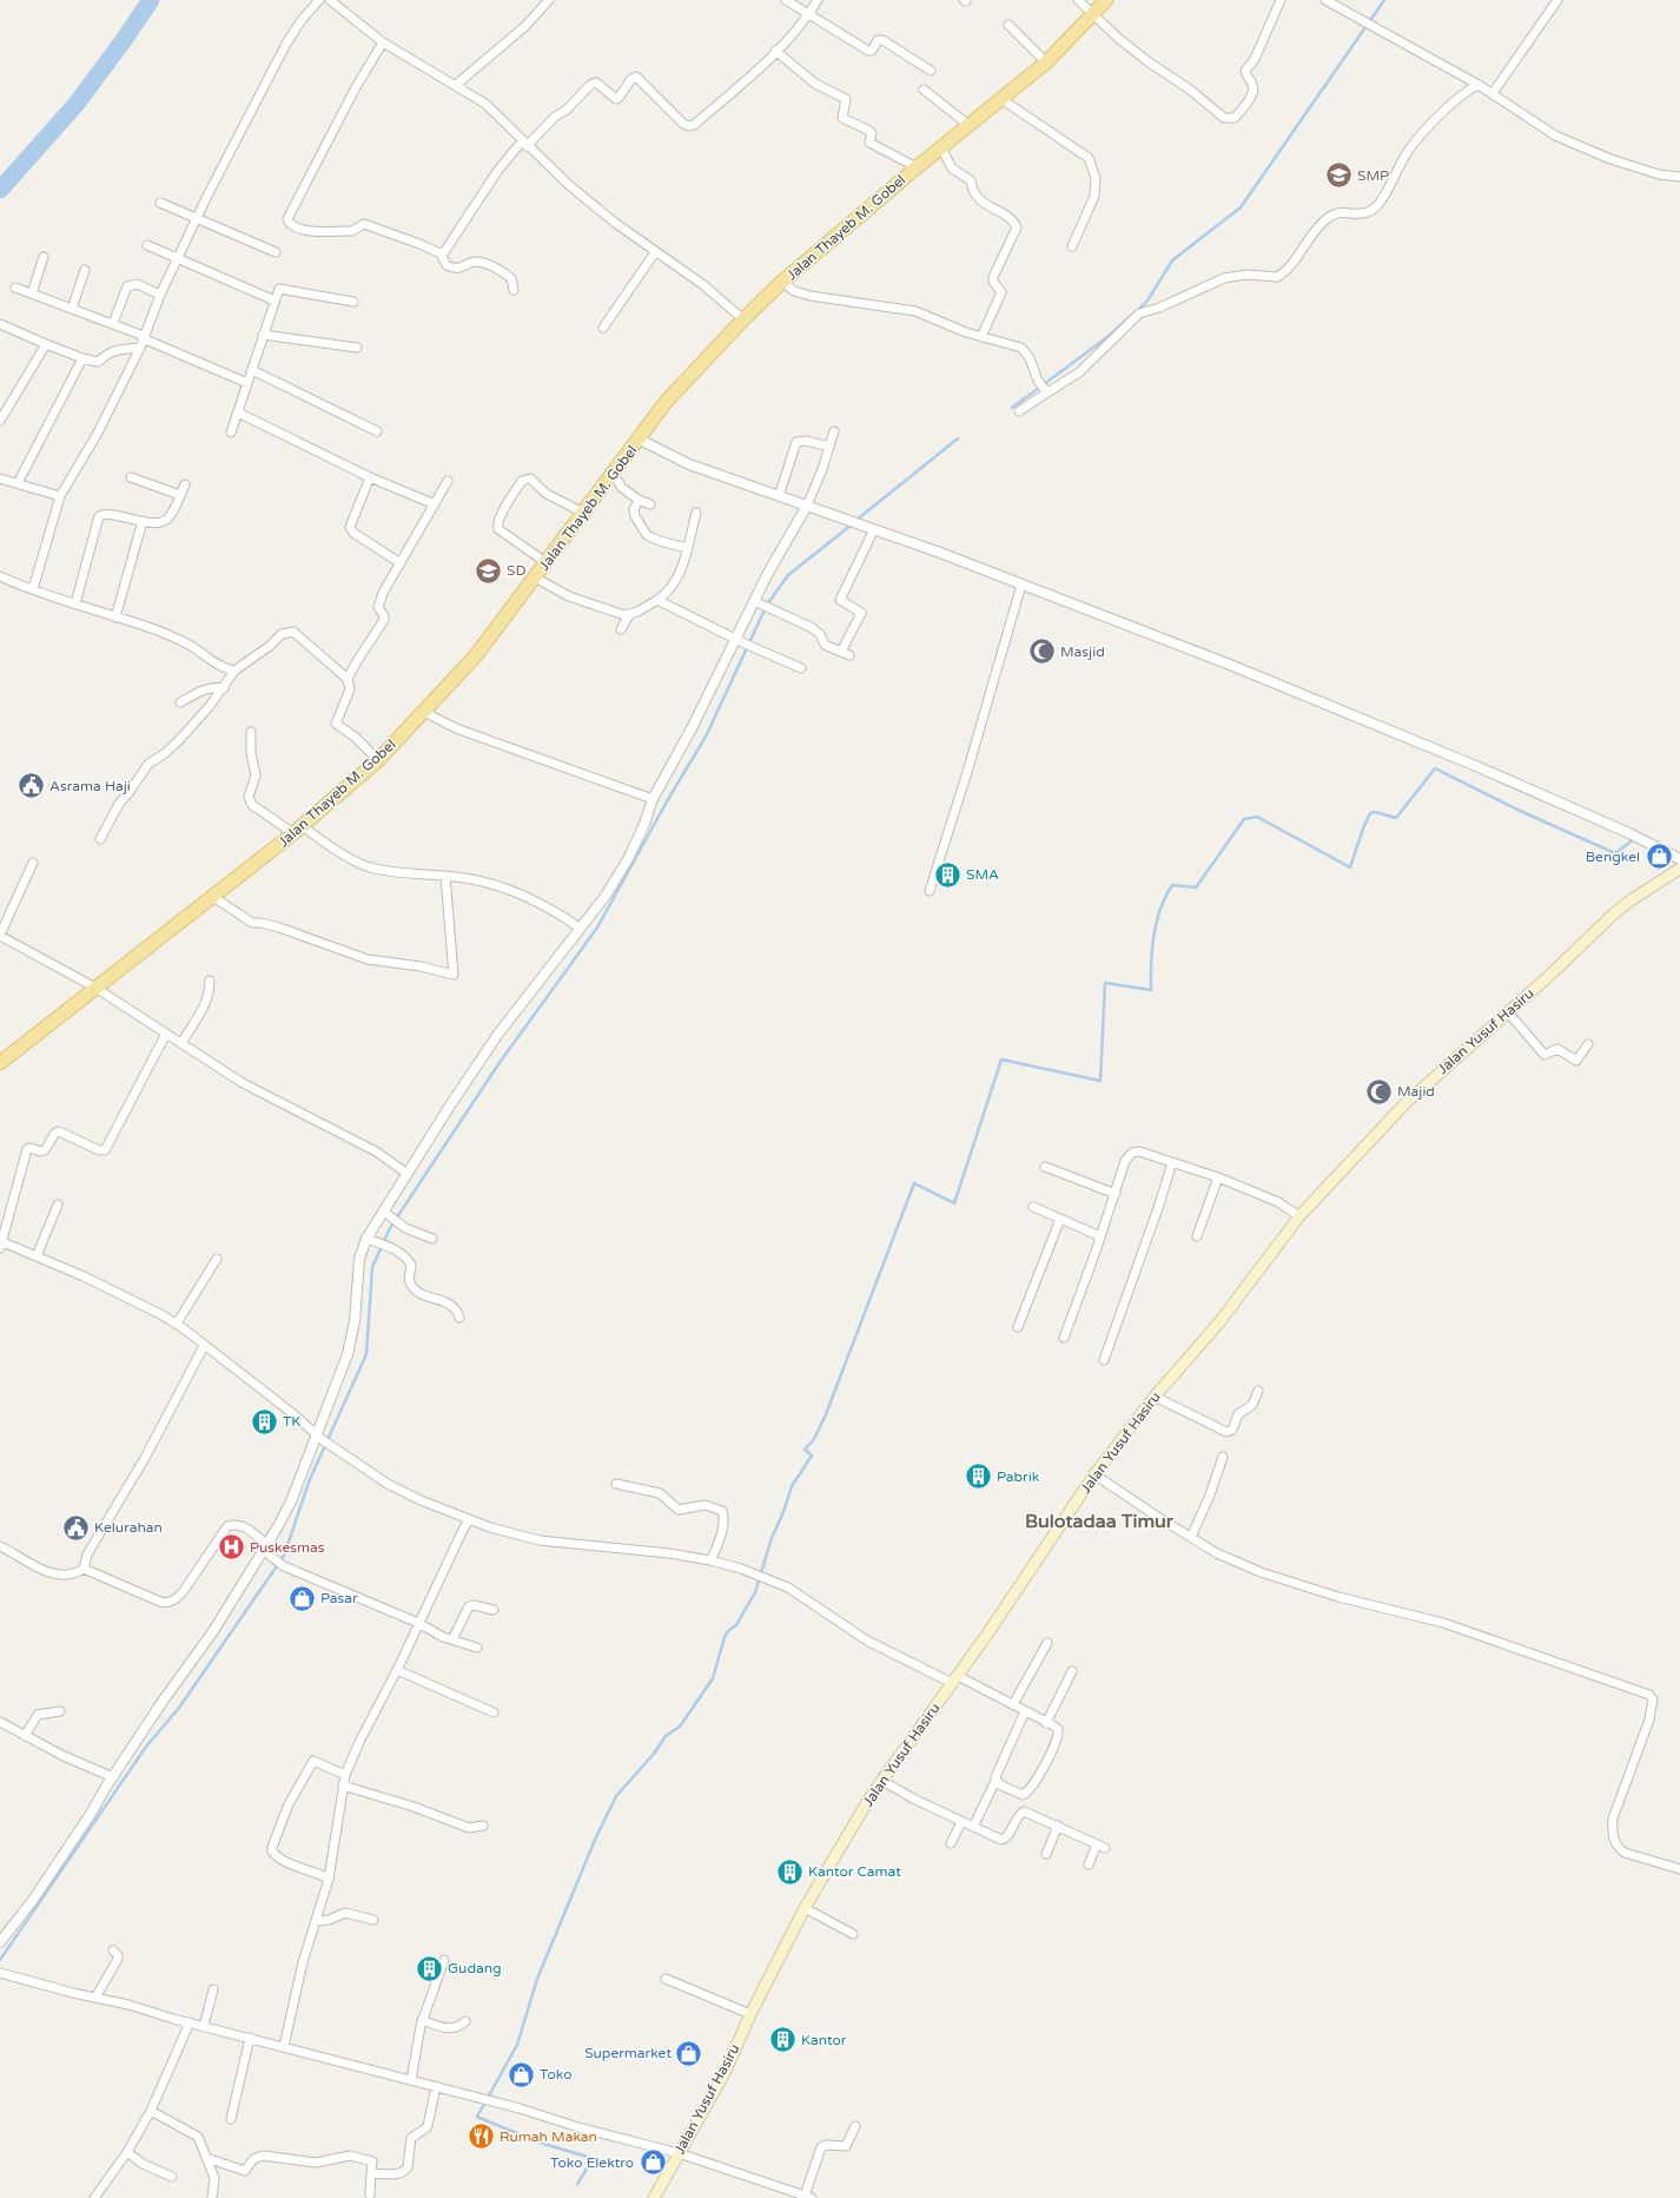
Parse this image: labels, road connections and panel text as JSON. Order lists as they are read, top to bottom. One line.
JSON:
{"streets":{"main road":["Jalan Thayeb M. Gobel","Jalan Yusuf Hasiru"]},"districts":["Bulotadaa Timur"],"places":{"school or university":["SMP","SD"],"mosque":["Masjid","Majid"],"public building":["Asrama Haji","Kelurahan"],"shop":["Bengkel","Pasar","Supermarket","Toko","Toko Elektro"],"building":["SMA","TK","Pabrik","Kantor Camat","Gudang","Kantor"],"hospital":["Puskesmas"],"restaurant":["Rumah Makan"]}}
